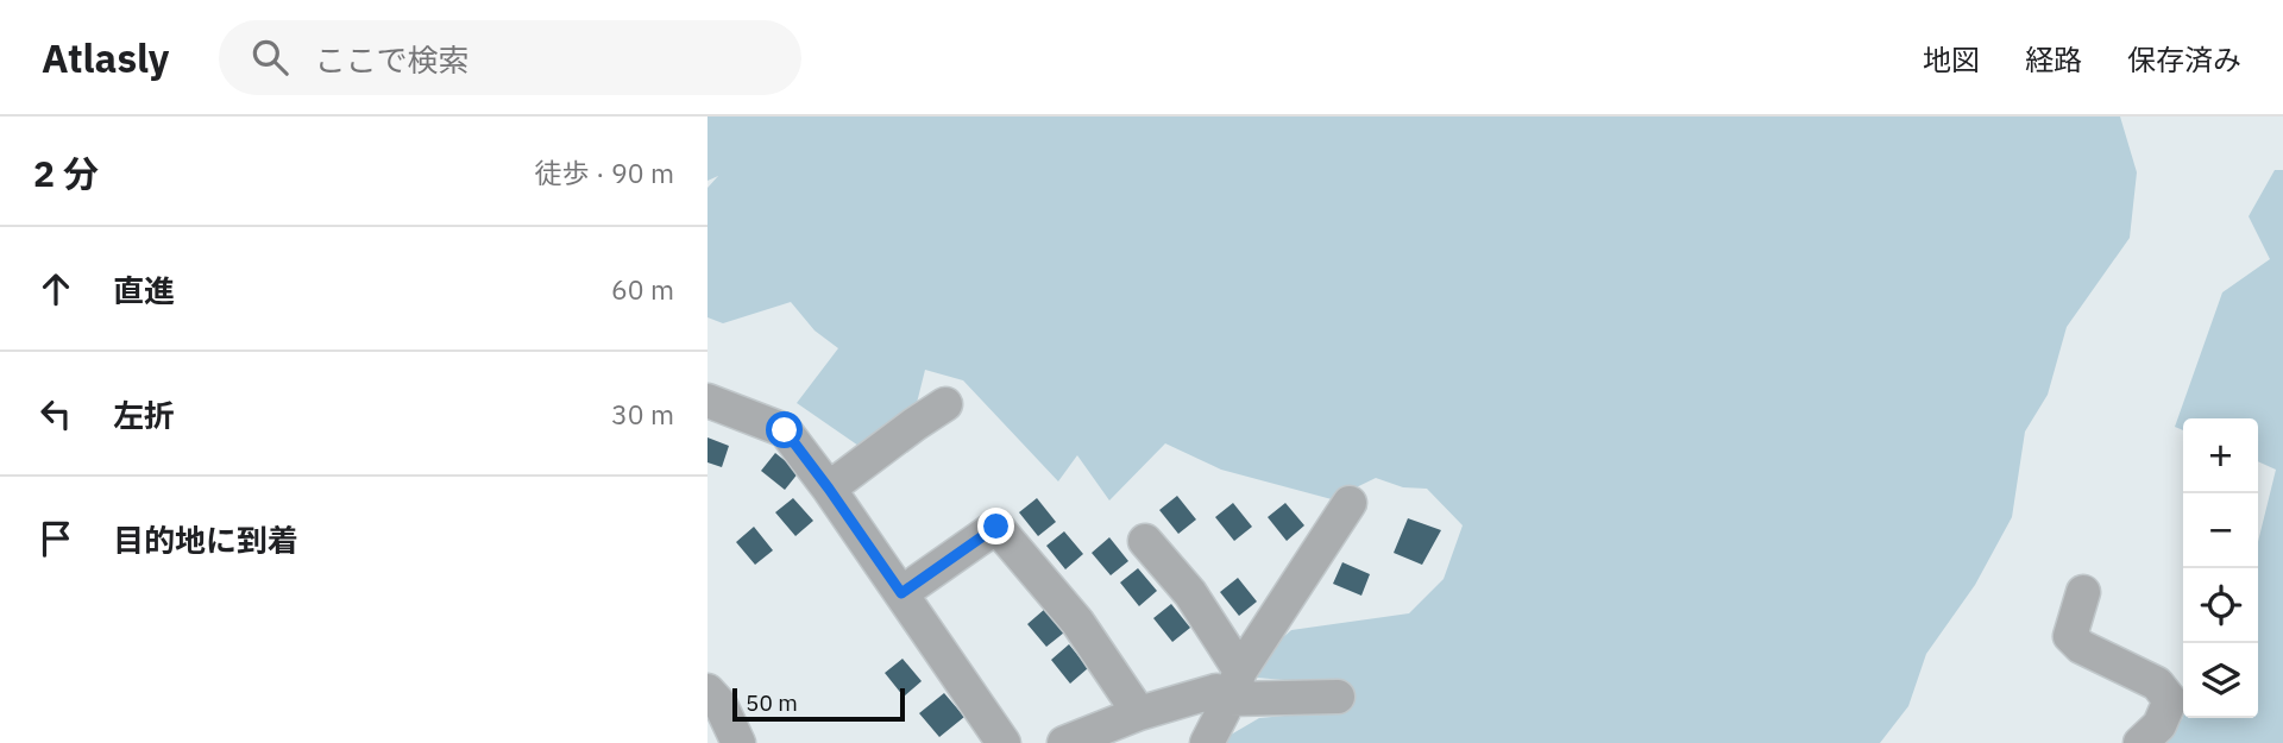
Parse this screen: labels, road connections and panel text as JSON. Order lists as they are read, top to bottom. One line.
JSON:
{"scale_bar":"50 m","page":{"header":"Atlasly","search":"ここで検索","nav":["地図","経路","保存済み"],"heading":["2 分","徒歩 · 90 m"],"list":[["直進","60 m"],["左折","30 m"],"目的地に到着"],"map_buttons":["+","−"],"scale":"50 m"}}
